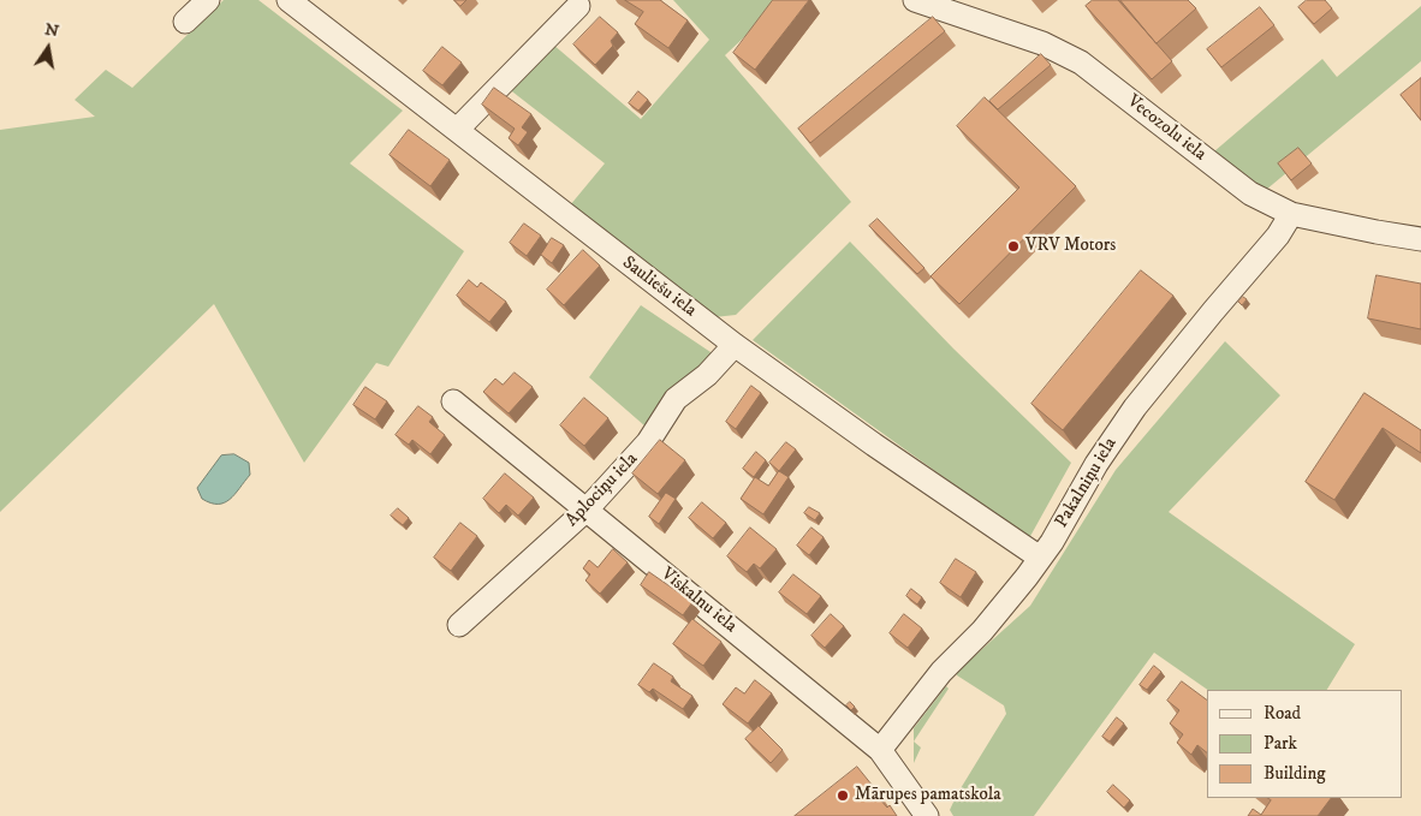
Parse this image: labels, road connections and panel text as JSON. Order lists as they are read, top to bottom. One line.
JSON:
{"streets":{"street":["Vecozolu iela","Sauliešu iela","Pakalniņu iela","Aplociņu iela","Viskalnu iela"]},"crossings":[["Vecozolu iela","Pakalniņu iela"],["Sauliešu iela","Pakalniņu iela"],["Sauliešu iela","Aplociņu iela"],["Pakalniņu iela","Viskalnu iela"],["Aplociņu iela","Viskalnu iela"]],"places":["VRV Motors","Mārupes pamatskola"],"legend":["Road","Park","Building"],"north":"top"}
